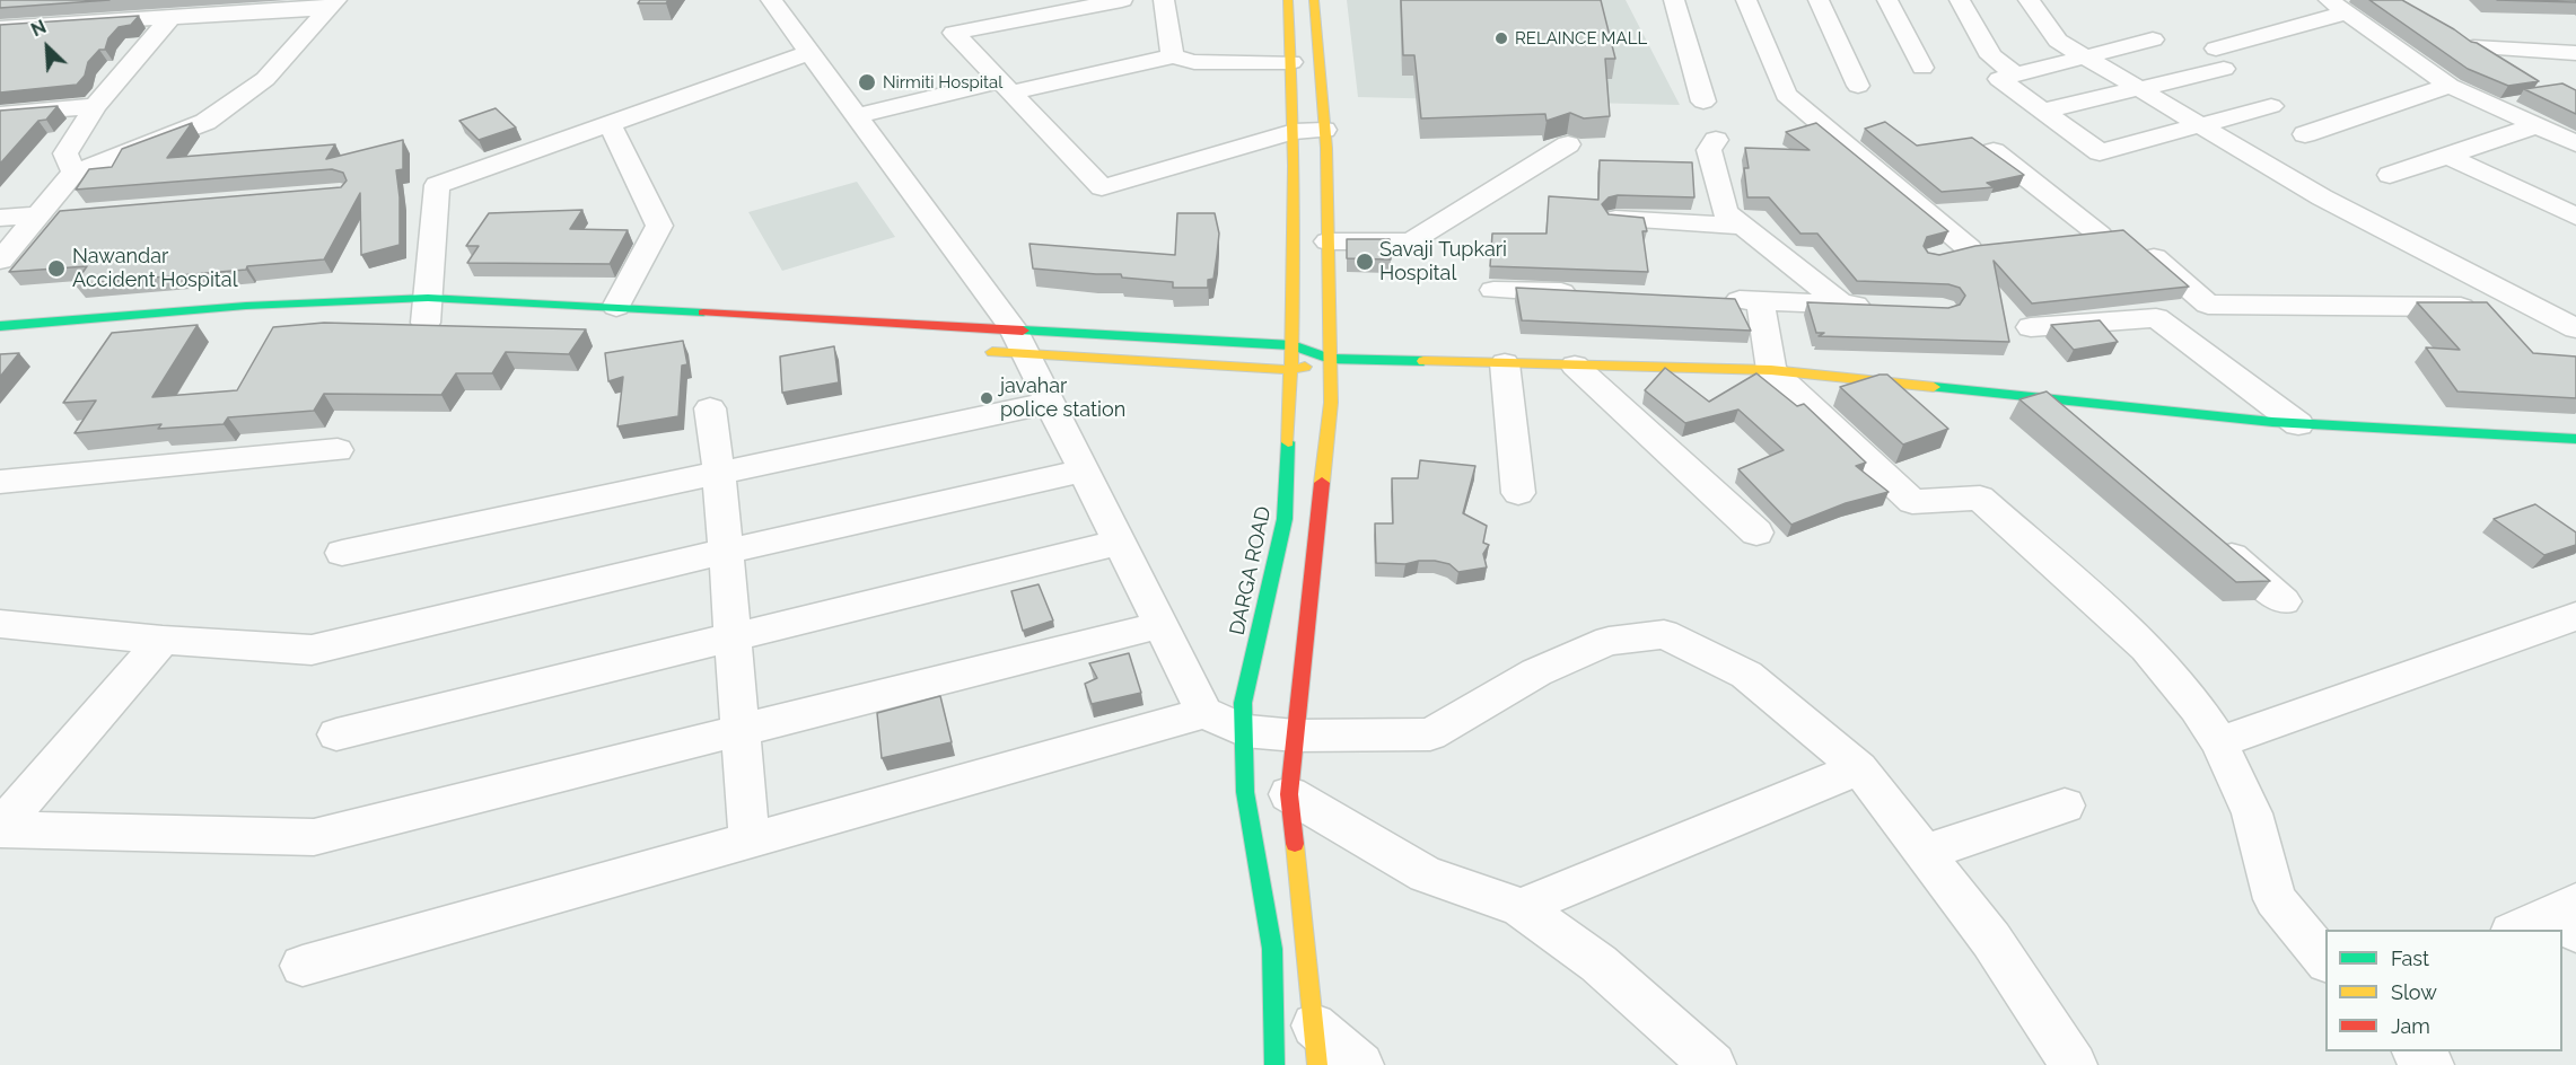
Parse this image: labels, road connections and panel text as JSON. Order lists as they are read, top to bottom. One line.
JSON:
{"streets":{"main road":["DARGA ROAD"]},"places":["RELAINCE MALL","Nirmiti Hospital","Savaji Tupkari Hospital","Nawandar Accident Hospital","javahar police station"],"legend":["Fast","Slow","Jam"],"north":"top left"}
